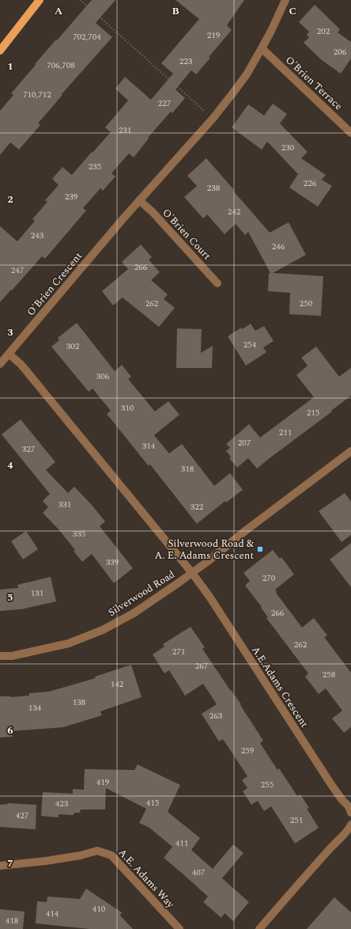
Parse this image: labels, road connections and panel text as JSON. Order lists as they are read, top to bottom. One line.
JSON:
{"streets":{"street":["O'Brien Terrace","O'Brien Court","O'Brien Crescent","Silverwood Road","A.E.Adams Crescent","A.E. Adams Way"]},"crossings":[["O'Brien Terrace","O'Brien Crescent"],["O'Brien Court","O'Brien Crescent"],["Silverwood Road","A.E.Adams Crescent"]],"places":{"transit":["Silverwood Road & A. E. Adams Crescent"]},"house_numbers":["202","219","702,704","206","223","706,708","710,712","227","231","230","235","226","238","239","242","243","246","266","247","262","250","254","302","306","310","215","211","207","314","327","318","331","322","335","339","270","131","266","262","271","267","258","142","138","134","263","259","419","255","415","423","427","251","411","407","410","414","418"],"grid":{"columns":["A","B","C"],"rows":["1","2","3","4","5","6","7"]}}
